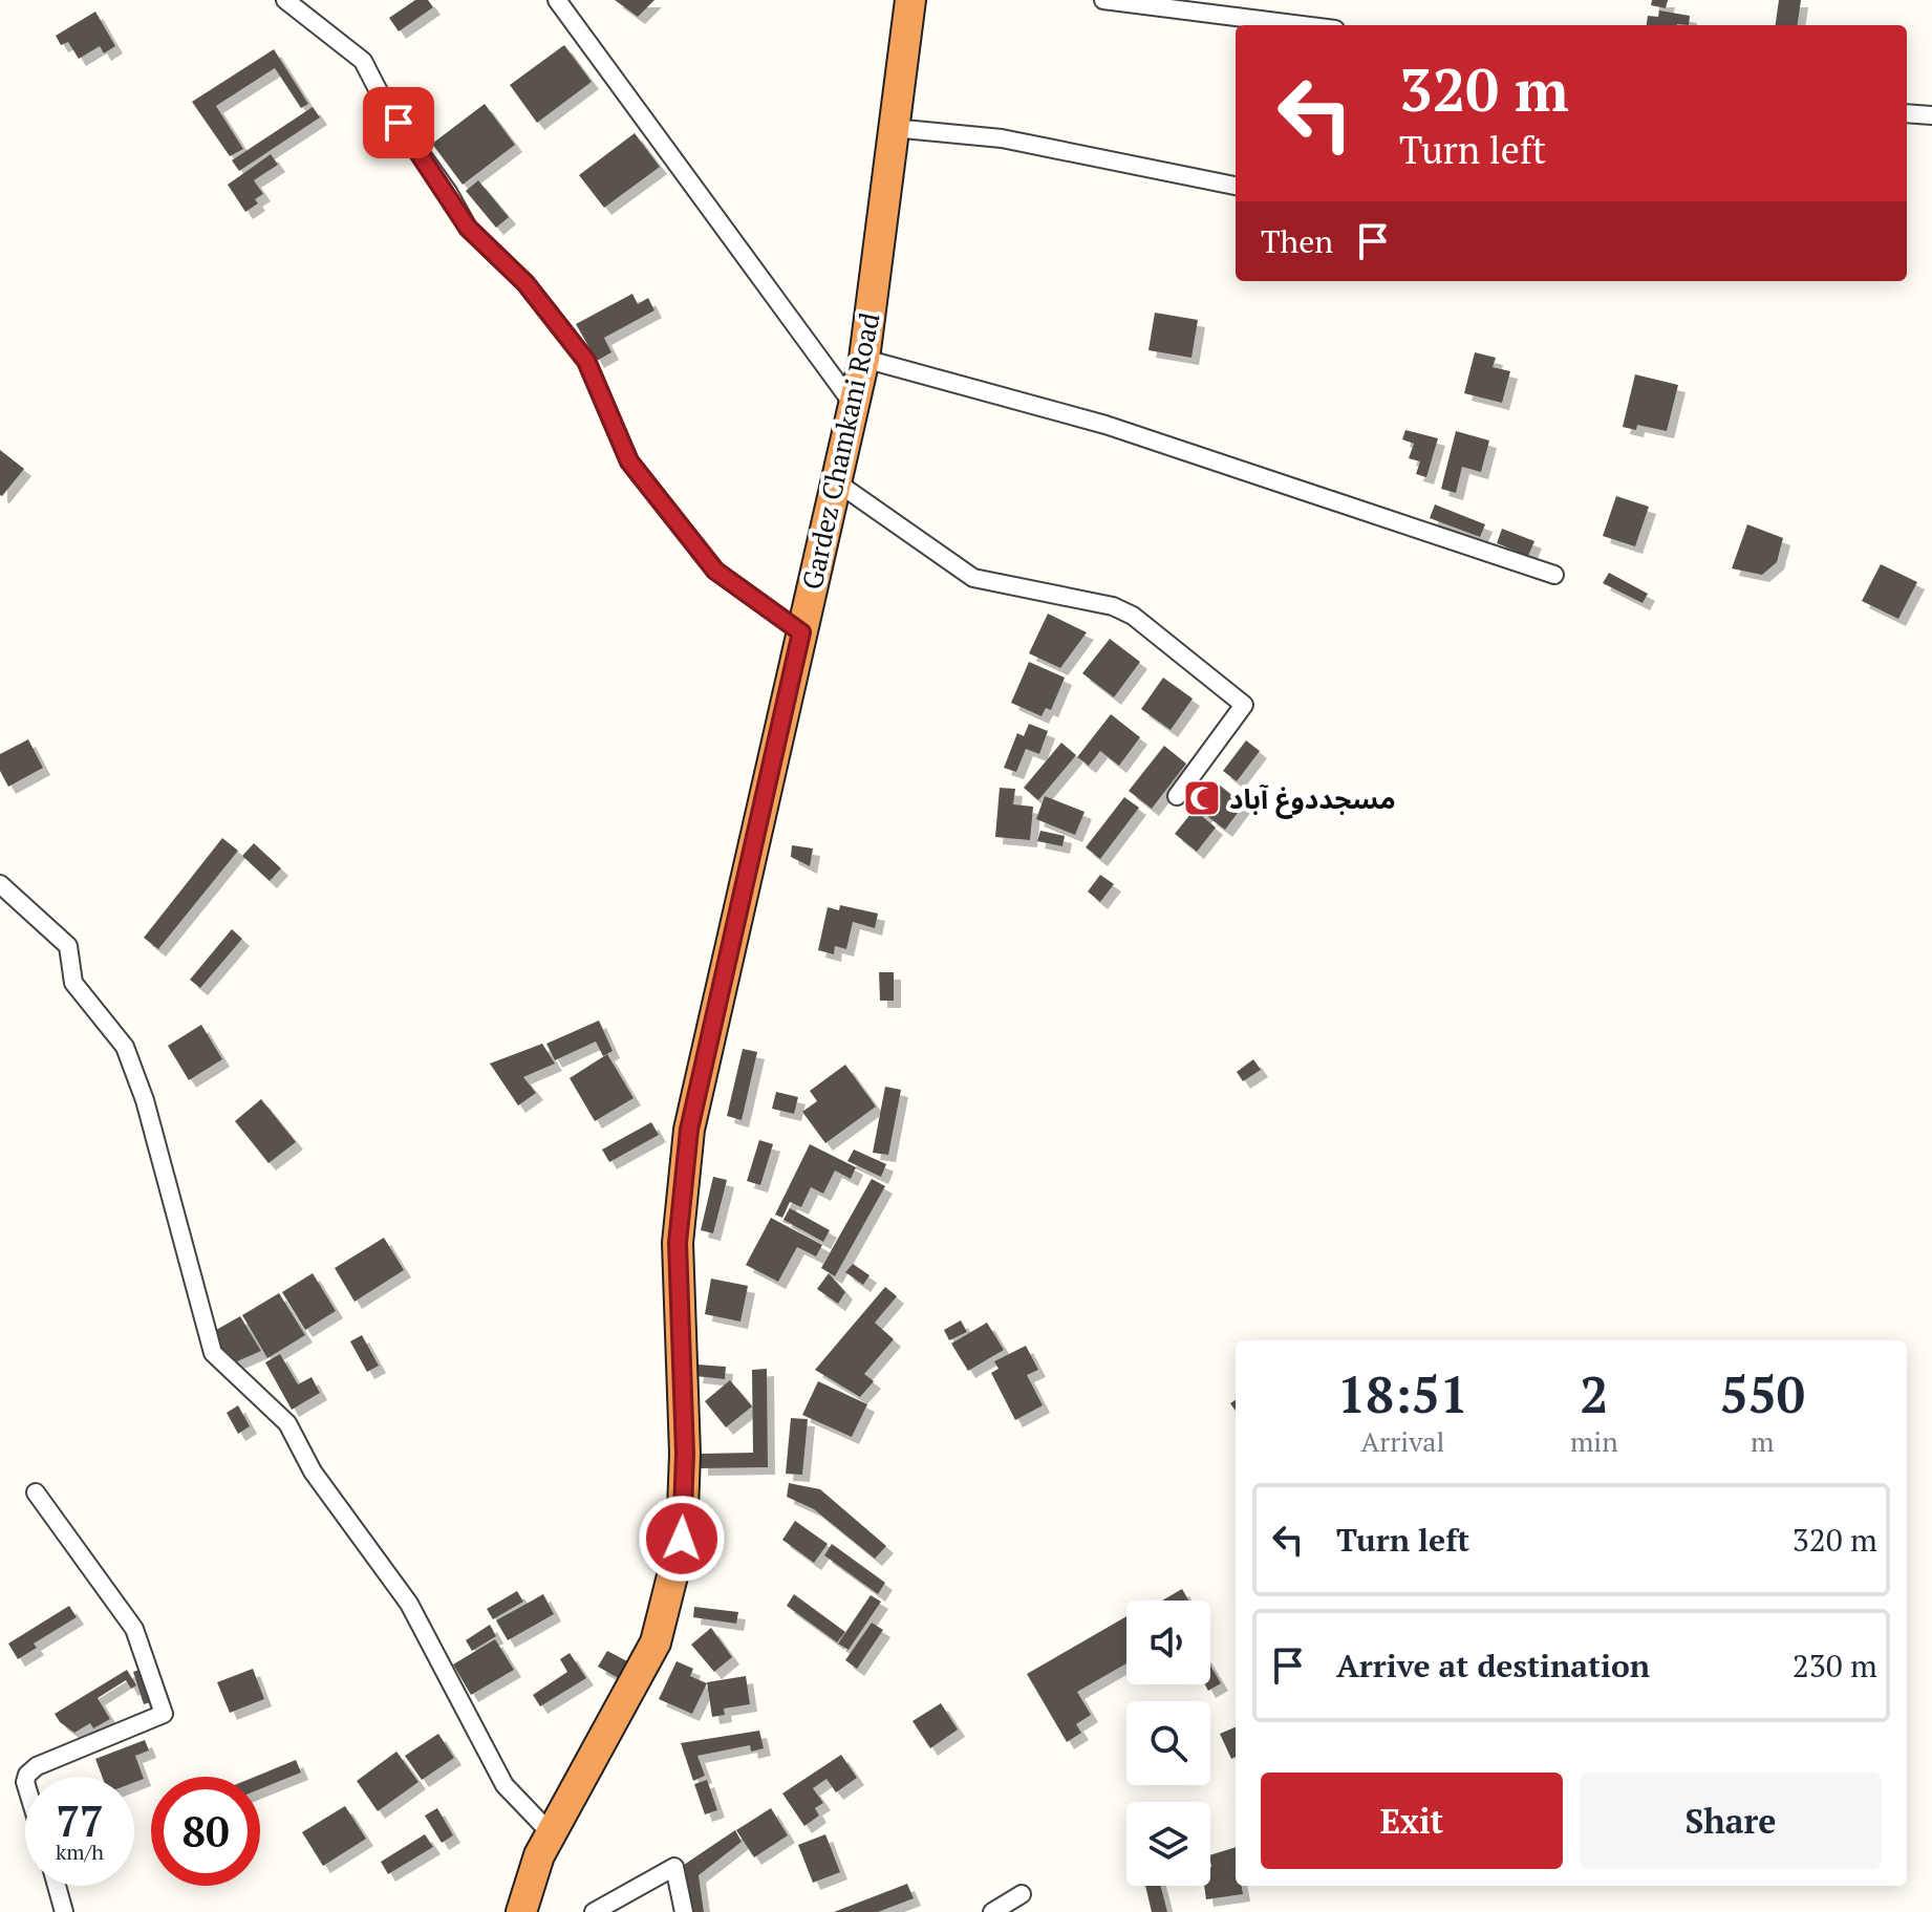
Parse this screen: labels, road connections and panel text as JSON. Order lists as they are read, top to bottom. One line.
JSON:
{"streets":{"highway":["Gardez Chamkani Road"]},"places":{"mosque":["مسجددوغ آباد"]},"page":{"turn":["320 m","Turn left"],"then":"Then","eta":["18:51","Arrival","2","min","550","m"],"list":[{"name":"Turn left","value":"320 m"},{"name":"Arrive at destination","value":"230 m"}],"buttons":["Exit","Share"],"speed":"77 km/h","limit":"80"}}
